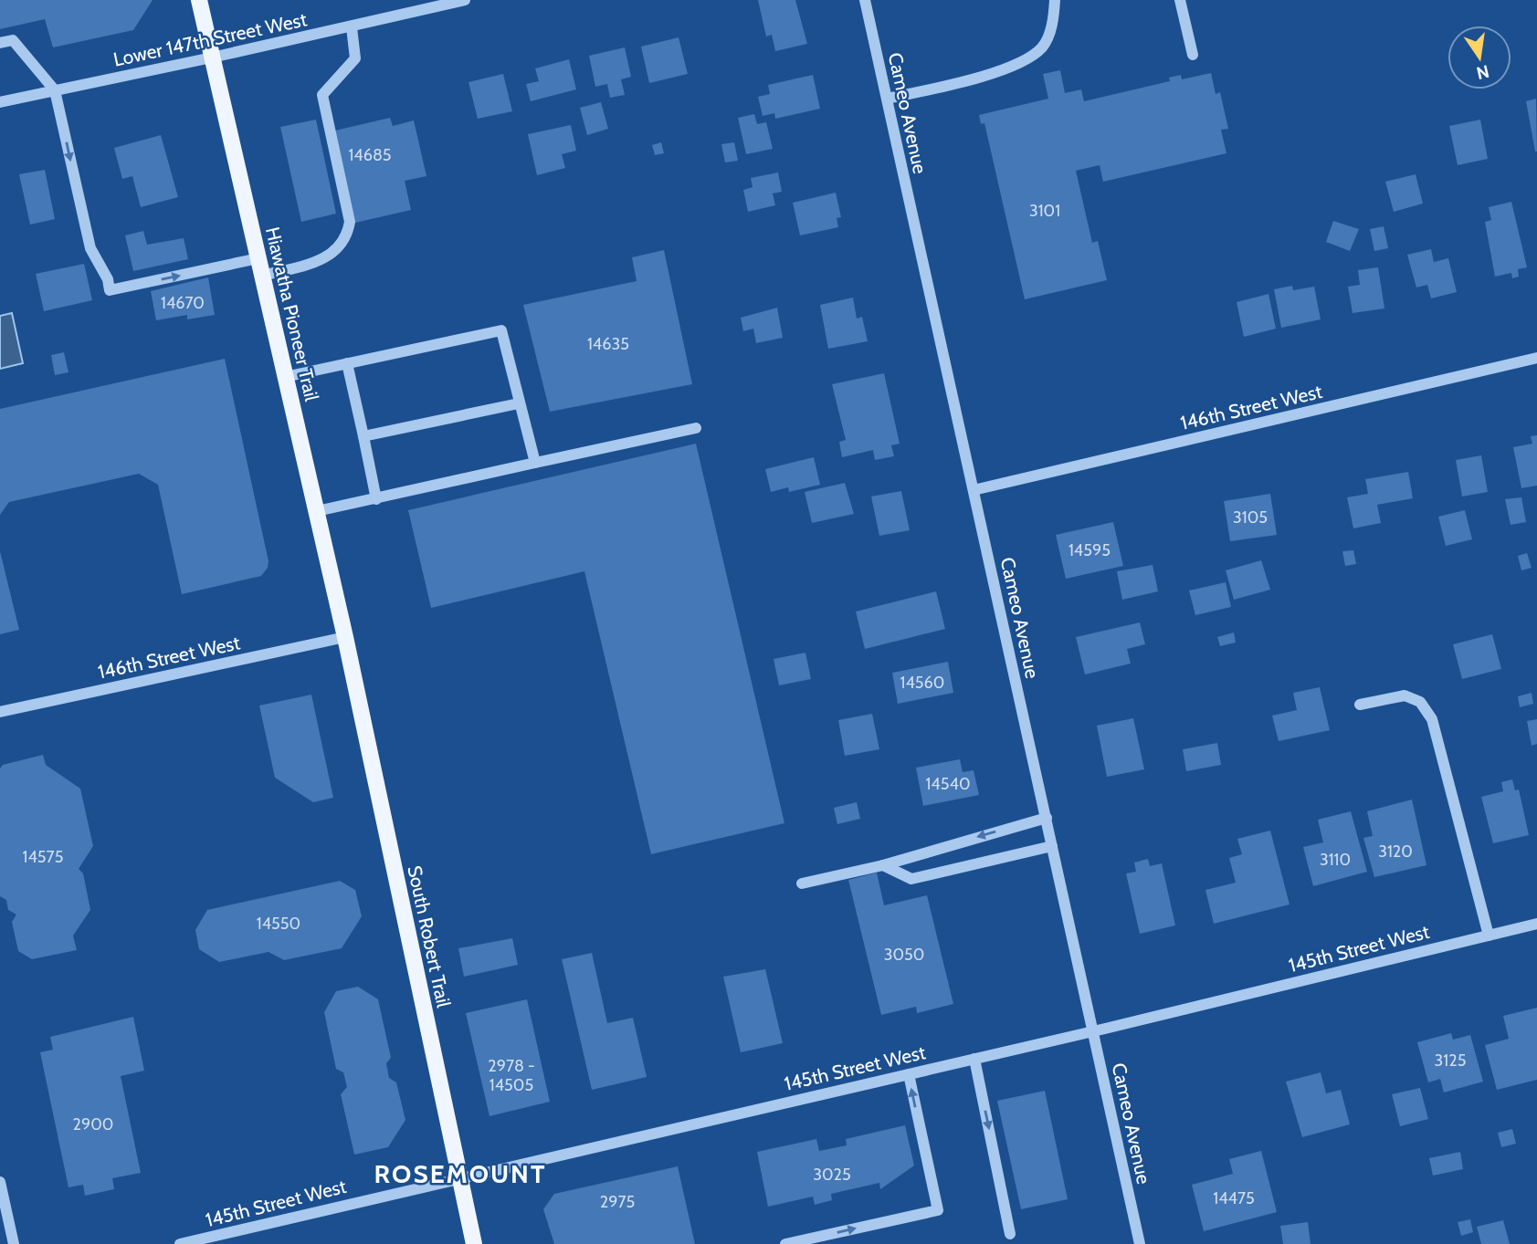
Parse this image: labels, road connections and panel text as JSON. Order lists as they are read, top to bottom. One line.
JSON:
{"streets":{"main road":["Hiawatha Pioneer Trail","South Robert Trail"],"street":["Lower 147th Street West","Cameo Avenue","146th Street West","145th Street West"]},"crossings":[["Lower 147th Street West","Hiawatha Pioneer Trail"],["Cameo Avenue","146th Street West"],["Cameo Avenue","145th Street West"],["Hiawatha Pioneer Trail","146th Street West"],["Hiawatha Pioneer Trail","South Robert Trail"],["146th Street West","South Robert Trail"],["South Robert Trail","145th Street West"]],"districts":["ROSEMOUNT"],"house_numbers":["14685","3101","14670","14635","3105","14595","14560","14540","3120","14575","3110","14550","3050","3125","2978 - 14505","2900","3025","14475","2975"],"north":"bottom"}
